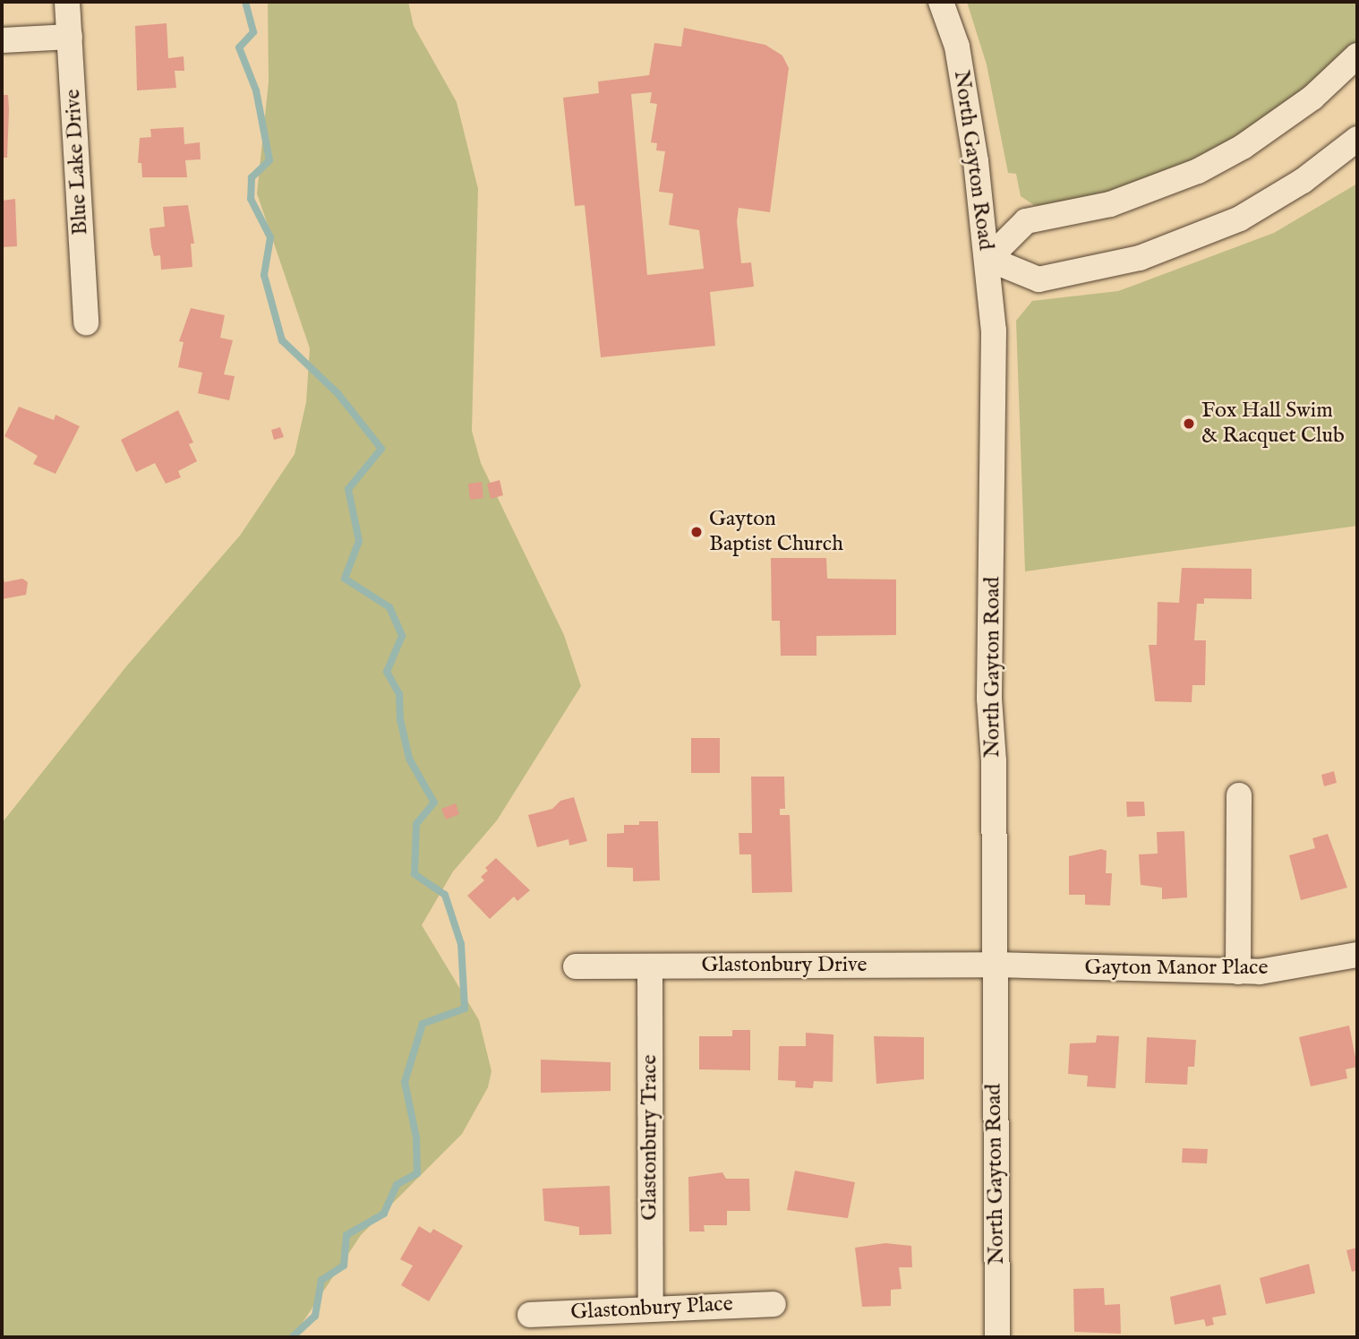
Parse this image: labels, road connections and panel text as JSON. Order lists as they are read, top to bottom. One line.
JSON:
{"streets":{"street":["North Gayton Road","Blue Lake Drive","Glastonbury Drive","Gayton Manor Place","Glastonbury Trace","Glastonbury Place"]},"crossings":[["North Gayton Road","Glastonbury Drive"],["North Gayton Road","Gayton Manor Place"],["Glastonbury Drive","Gayton Manor Place"],["Glastonbury Drive","Glastonbury Trace"],["Glastonbury Trace","Glastonbury Place"]],"places":["Fox Hall Swim & Racquet Club","Gayton Baptist Church"]}
